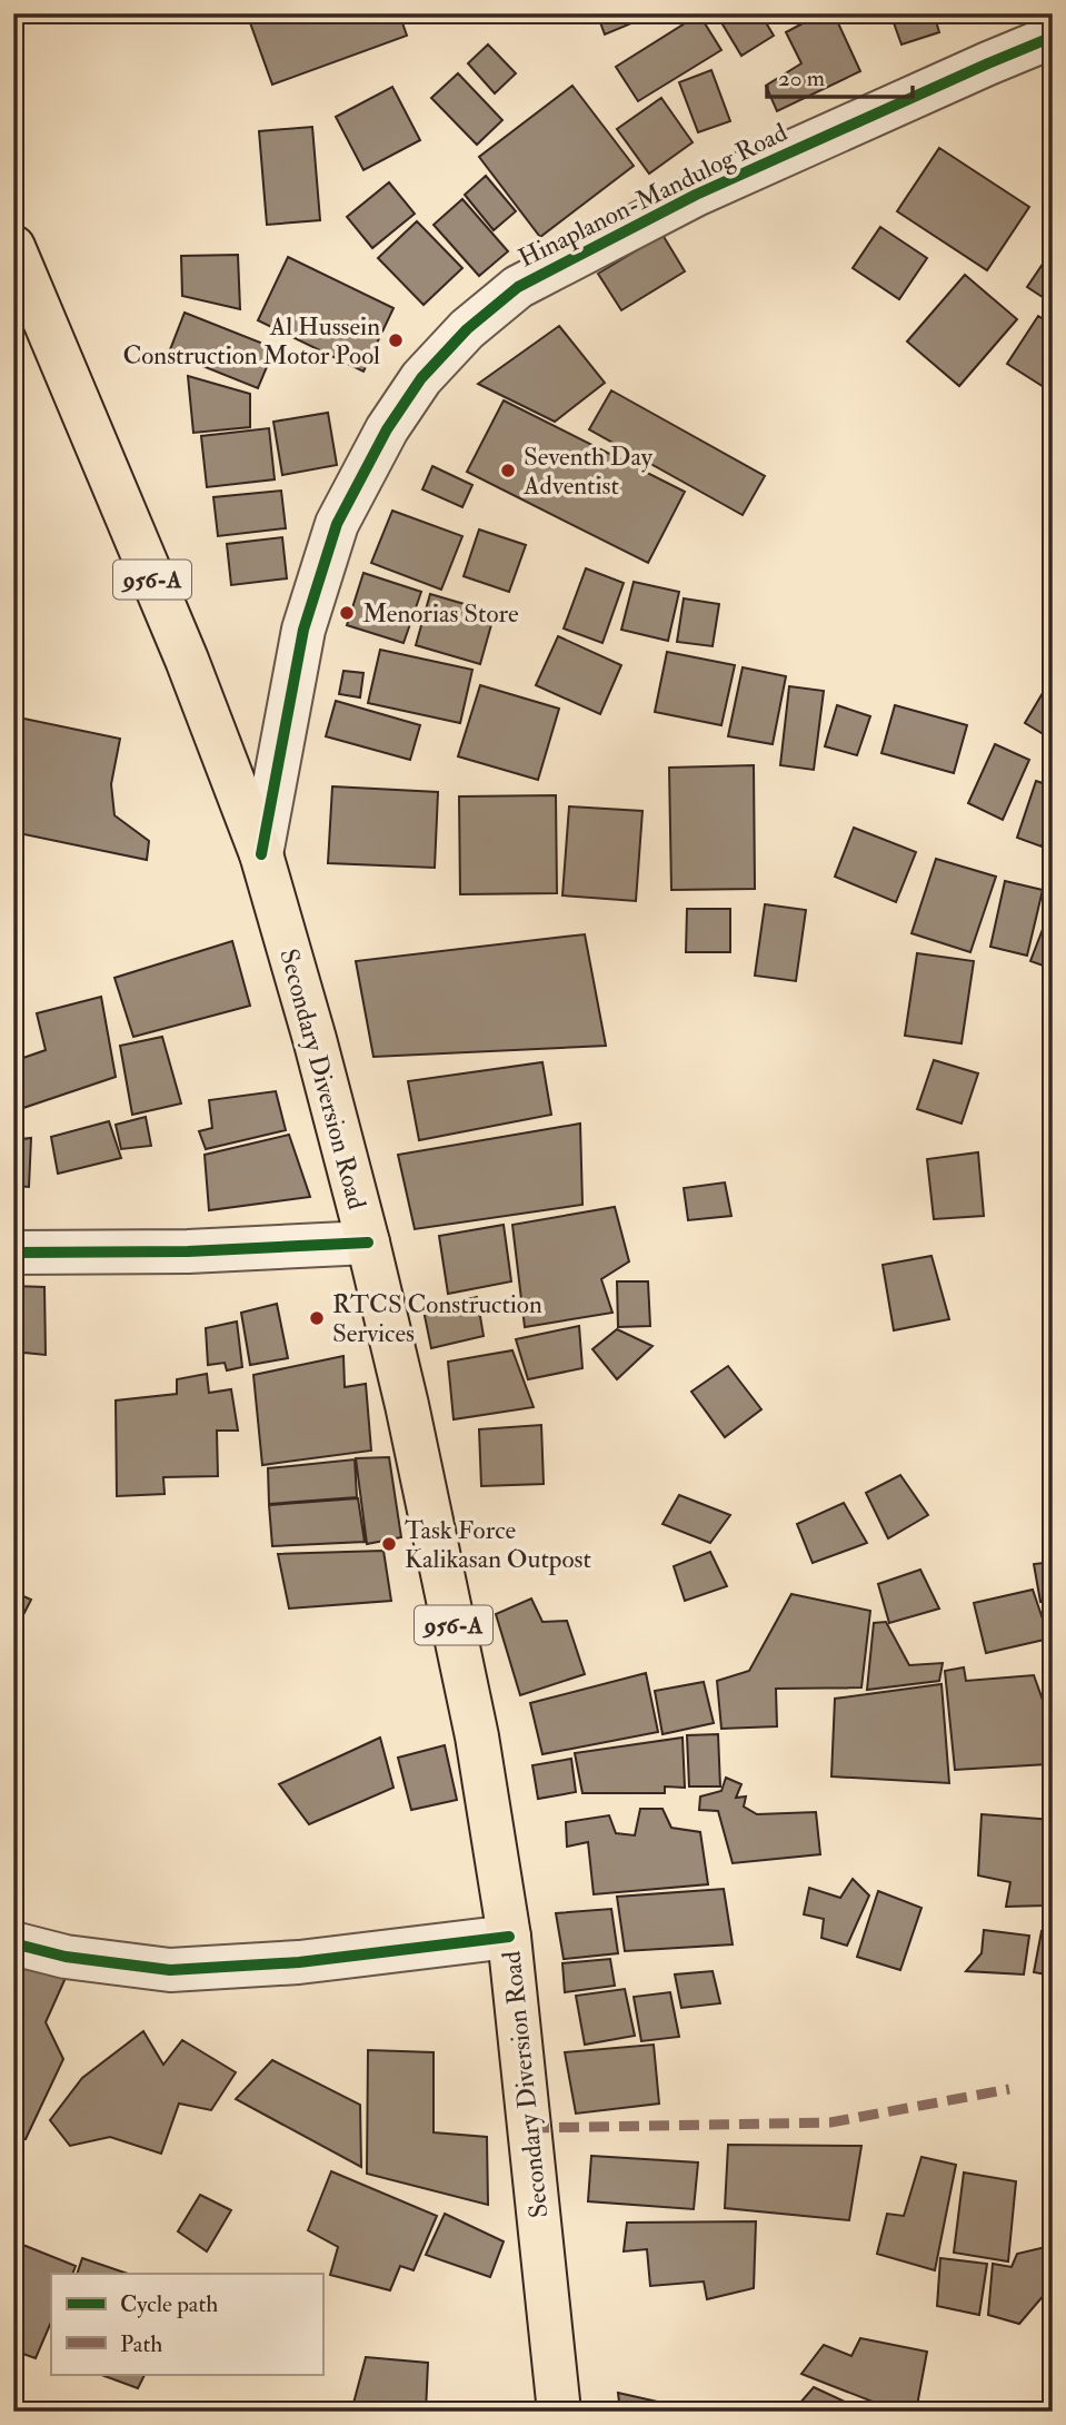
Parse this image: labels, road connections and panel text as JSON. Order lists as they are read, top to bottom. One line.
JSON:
{"streets":{"main road":["956-A","Secondary Diversion Road"],"street":["Hinaplanon-Mandulog Road"]},"crossings":[["Hinaplanon-Mandulog Road","Secondary Diversion Road"]],"places":["Al Hussein Construction Motor Pool","Seventh Day Adventist","Menorias Store","RTCS Construction Services","Task Force Kalikasan Outpost"],"legend":["Cycle path","Path"],"scale_bar":"20 m"}
